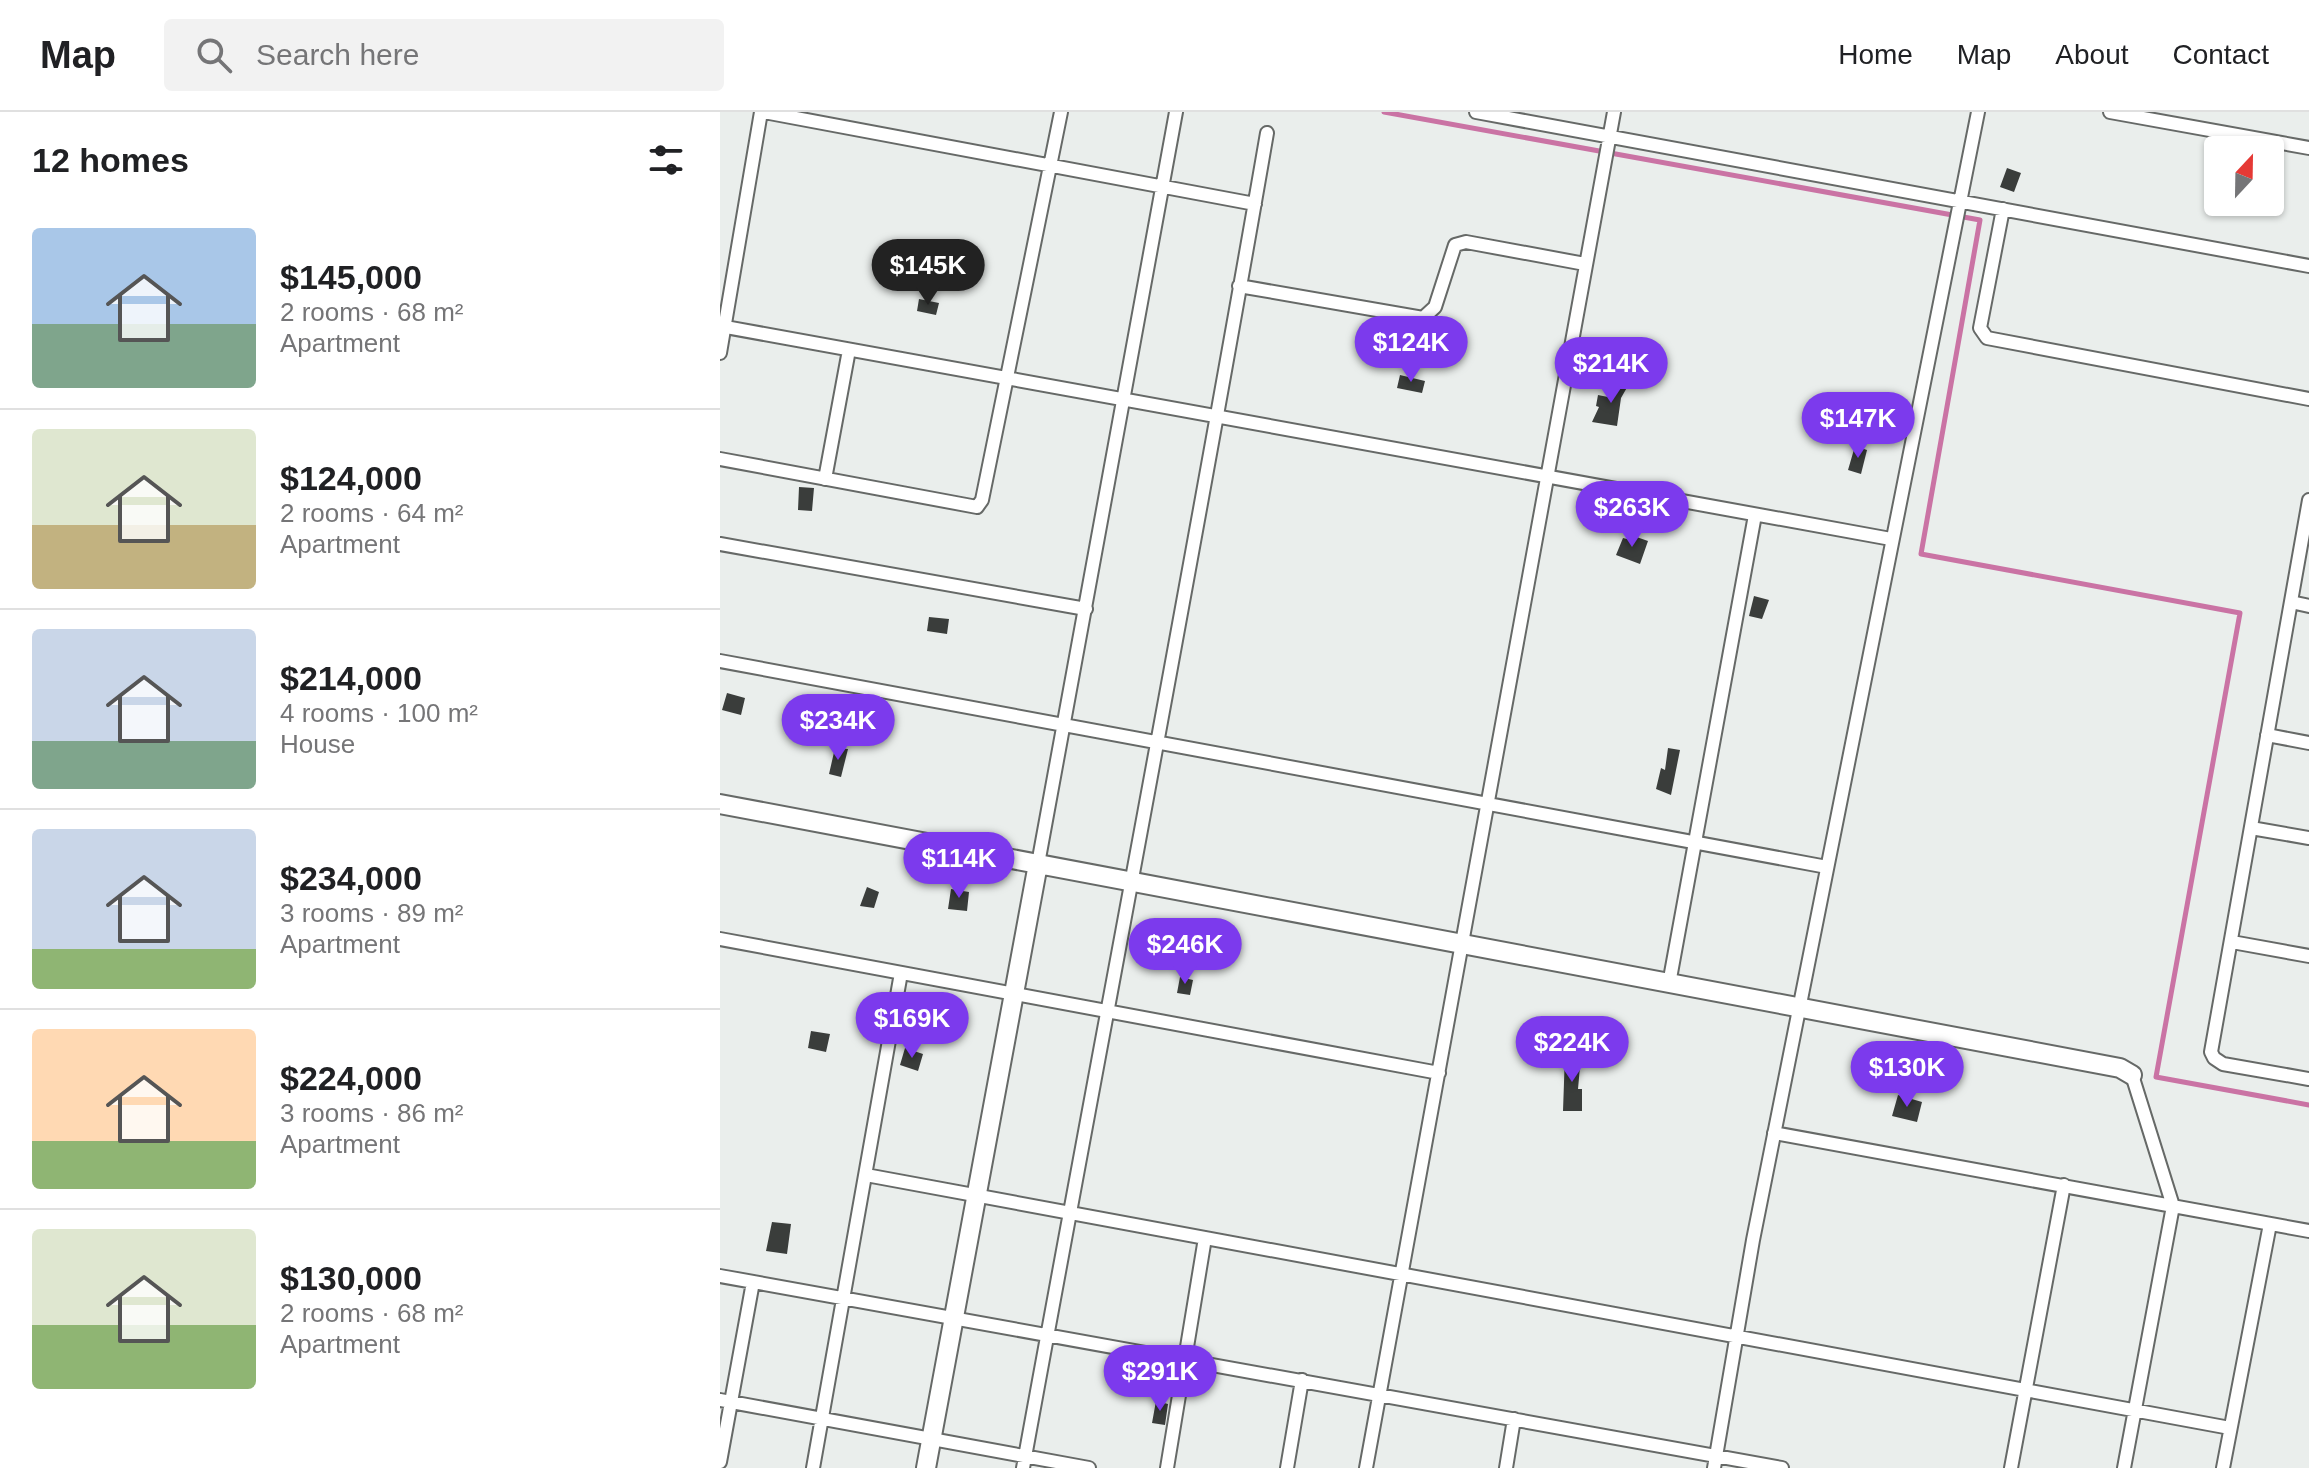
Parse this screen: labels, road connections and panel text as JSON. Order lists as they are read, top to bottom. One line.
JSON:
{"north":"top","page":{"header":"Map","search":"Search here","nav":["Home","Map","About","Contact"],"heading":"12 homes","list":[{"name":"$145,000","note":"2 rooms · 68 m² · Apartment"},{"name":"$124,000","note":"2 rooms · 64 m² · Apartment"},{"name":"$214,000","note":"4 rooms · 100 m² · House"},{"name":"$234,000","note":"3 rooms · 89 m² · Apartment"},{"name":"$224,000","note":"3 rooms · 86 m² · Apartment"},{"name":"$130,000","note":"2 rooms · 68 m² · Apartment"}],"price":["$145K","$124K","$214K","$147K","$263K","$234K","$114K","$246K","$169K","$224K","$130K","$291K"]}}
